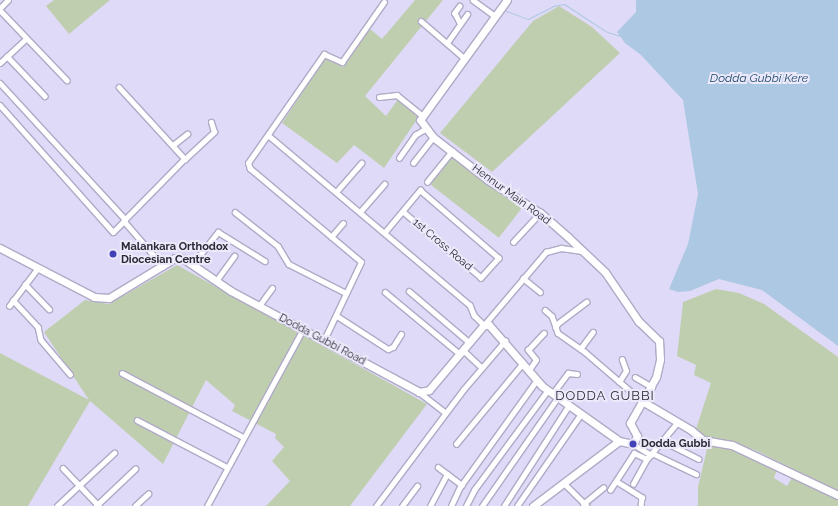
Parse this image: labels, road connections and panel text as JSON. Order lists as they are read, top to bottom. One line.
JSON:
{"streets":{"street":["Hennur Main Road","1st Cross Road","Dodda Gubbi Road"]},"districts":["DODDA GUBBI"],"water":["Dodda Gubbi Kere"],"places":["Malankara Orthodox Diocesian Centre","Dodda Gubbi"]}
